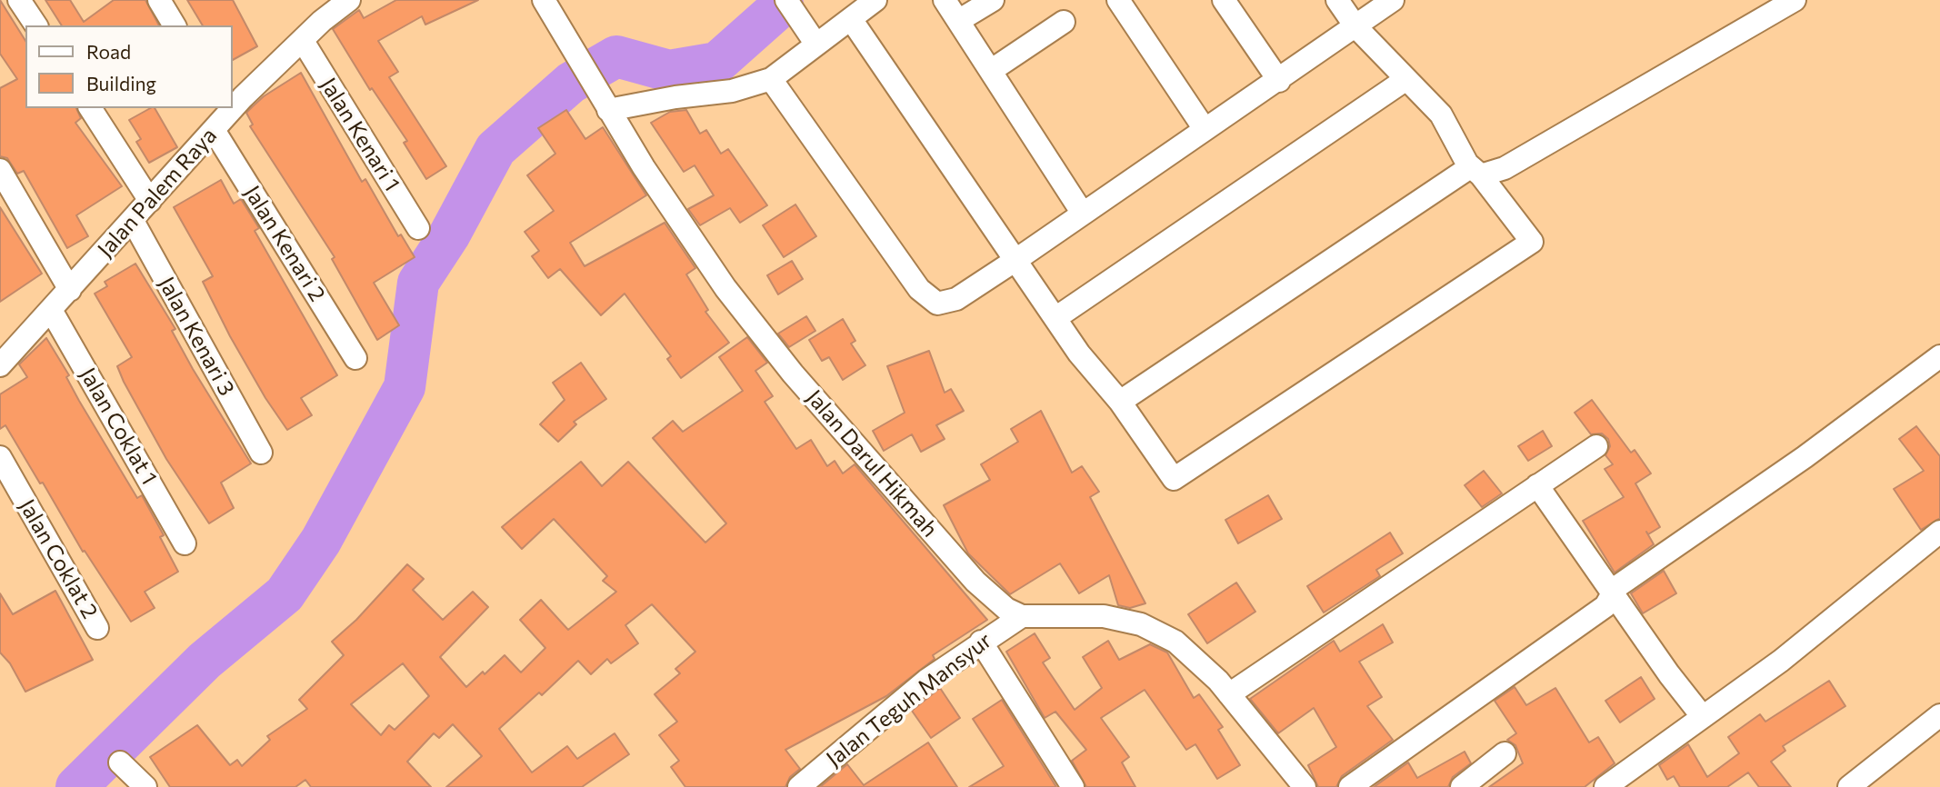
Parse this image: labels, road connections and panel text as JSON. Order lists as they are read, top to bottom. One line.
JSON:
{"streets":{"street":["Jalan Kenari 1","Jalan Palem Raya","Jalan Kenari 2","Jalan Kenari 3","Jalan Coklat 1","Jalan Darul Hikmah","Jalan Coklat 2","Jalan Teguh Mansyur"]},"crossings":[["Jalan Kenari 1","Jalan Palem Raya"],["Jalan Palem Raya","Jalan Kenari 2"],["Jalan Palem Raya","Jalan Kenari 3"],["Jalan Palem Raya","Jalan Coklat 1"],["Jalan Darul Hikmah","Jalan Teguh Mansyur"]],"legend":["Road","Building"]}
